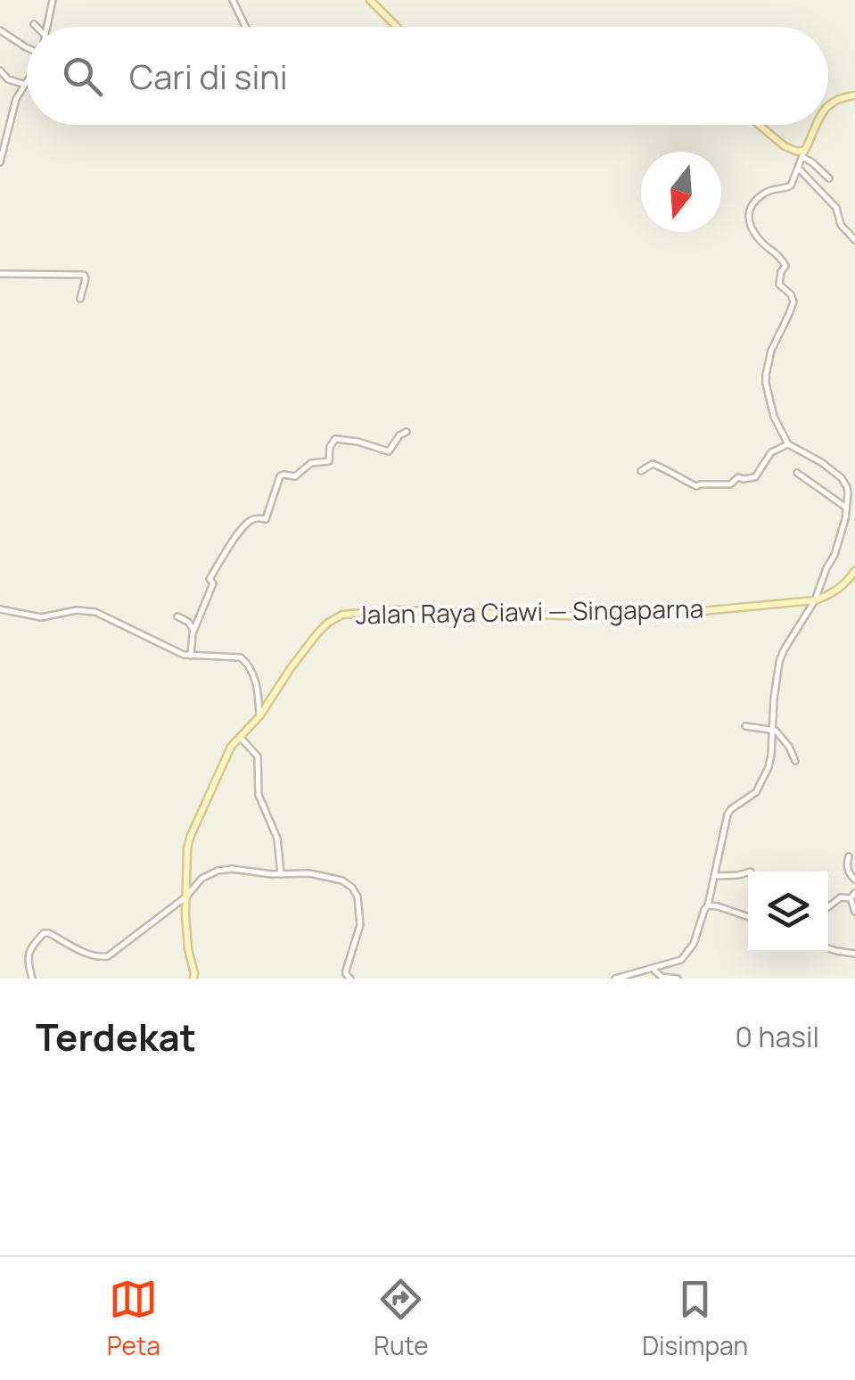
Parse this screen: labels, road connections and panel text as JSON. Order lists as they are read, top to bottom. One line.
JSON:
{"streets":{"main road":["Jalan Raya Ciawi — Singaparna"]},"north":"bottom","page":{"search":"Cari di sini","heading":["Terdekat","0 hasil"],"nav":["Peta","Rute","Disimpan"]}}
